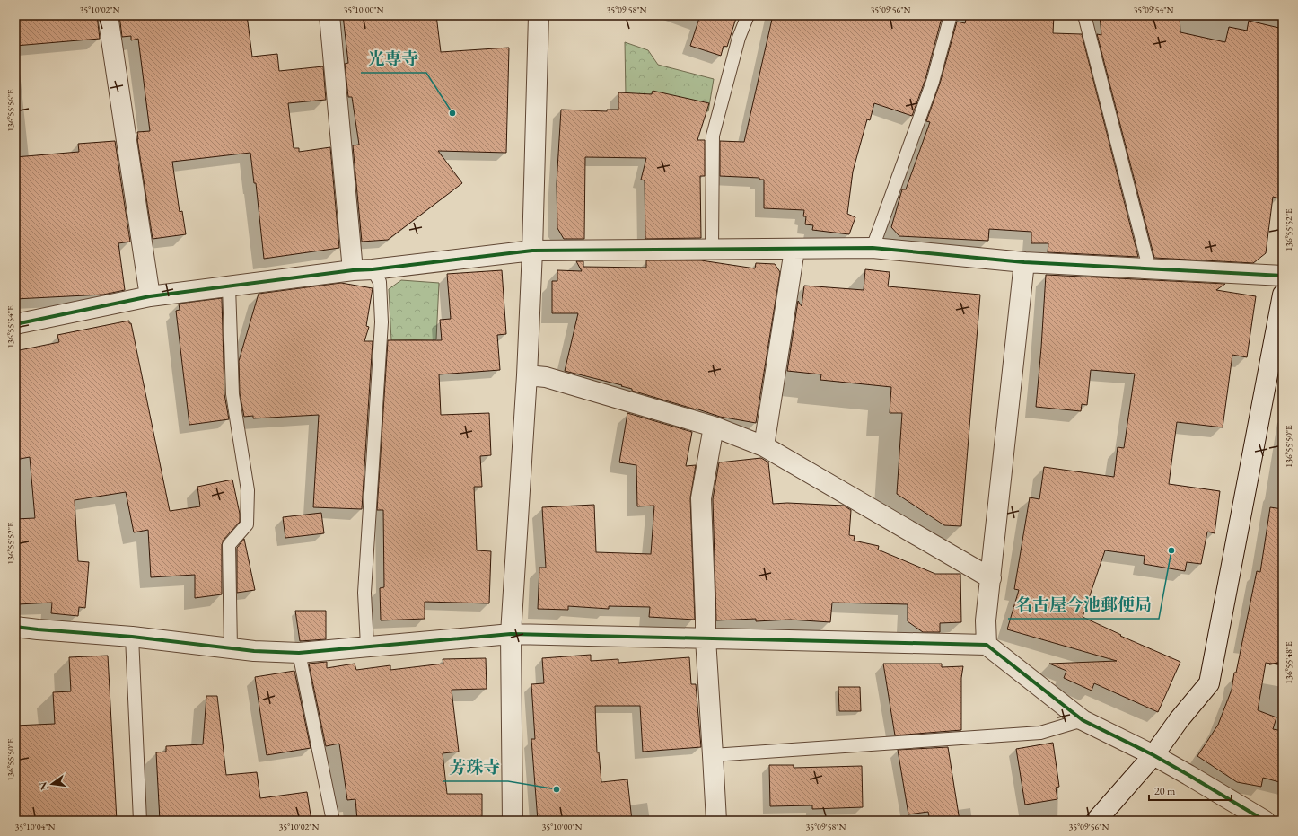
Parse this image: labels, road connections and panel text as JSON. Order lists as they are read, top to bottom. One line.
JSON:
{"places":["光専寺","名古屋今池郵便局","芳珠寺"],"scale_bar":"20 m","north":"left","coordinates":["35°10'02\"N","35°10'00\"N","35°09'58\"N","35°09'56\"N","35°09'54\"N","136°55'56\"E","136°55'52\"E","136°55'54\"E","136°55'50\"E","136°55'48\"E","35°10'04\"N"]}
